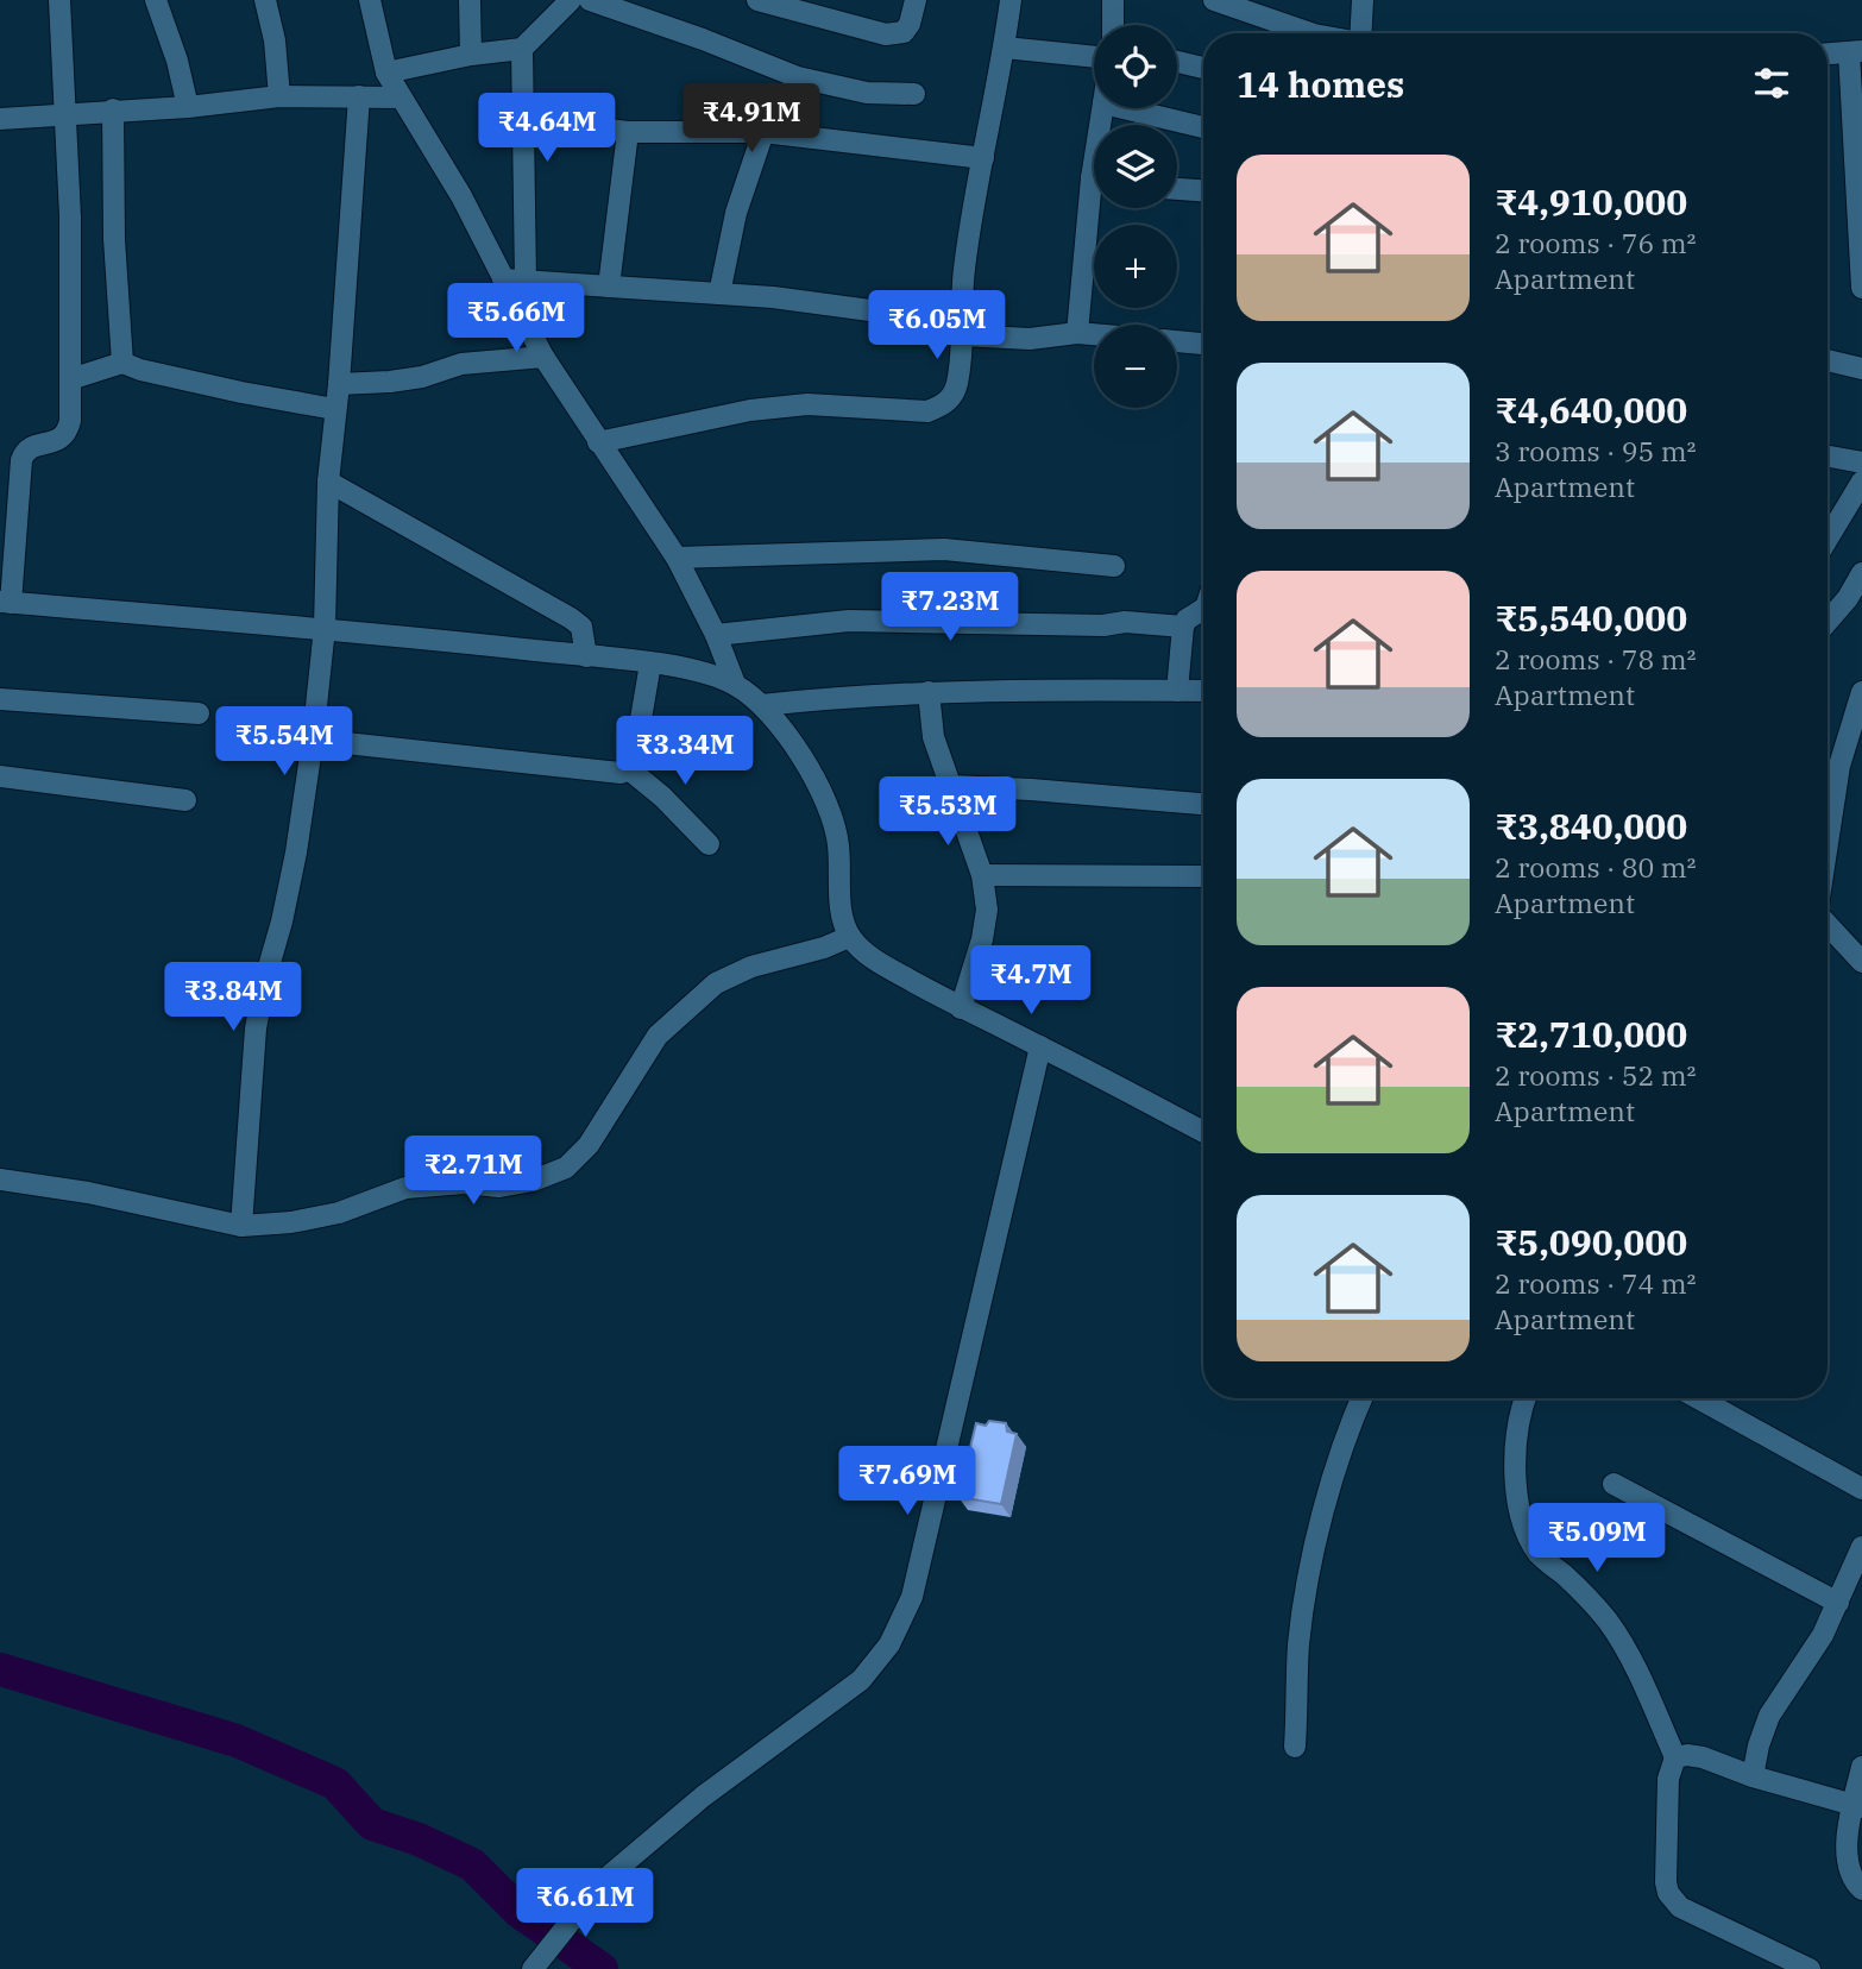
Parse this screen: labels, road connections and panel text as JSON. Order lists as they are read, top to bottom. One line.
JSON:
{"page":{"map_buttons":["+","−"],"heading":"14 homes","price":["₹4.91M","₹4.64M","₹5.66M","₹6.05M","₹7.23M","₹5.54M","₹3.34M","₹5.53M","₹4.7M","₹3.84M","₹2.71M","₹7.69M","₹5.09M","₹6.61M"],"list":[{"name":"₹4,910,000","note":"2 rooms · 76 m² · Apartment"},{"name":"₹4,640,000","note":"3 rooms · 95 m² · Apartment"},{"name":"₹5,540,000","note":"2 rooms · 78 m² · Apartment"},{"name":"₹3,840,000","note":"2 rooms · 80 m² · Apartment"},{"name":"₹2,710,000","note":"2 rooms · 52 m² · Apartment"},{"name":"₹5,090,000","note":"2 rooms · 74 m² · Apartment"}]}}
